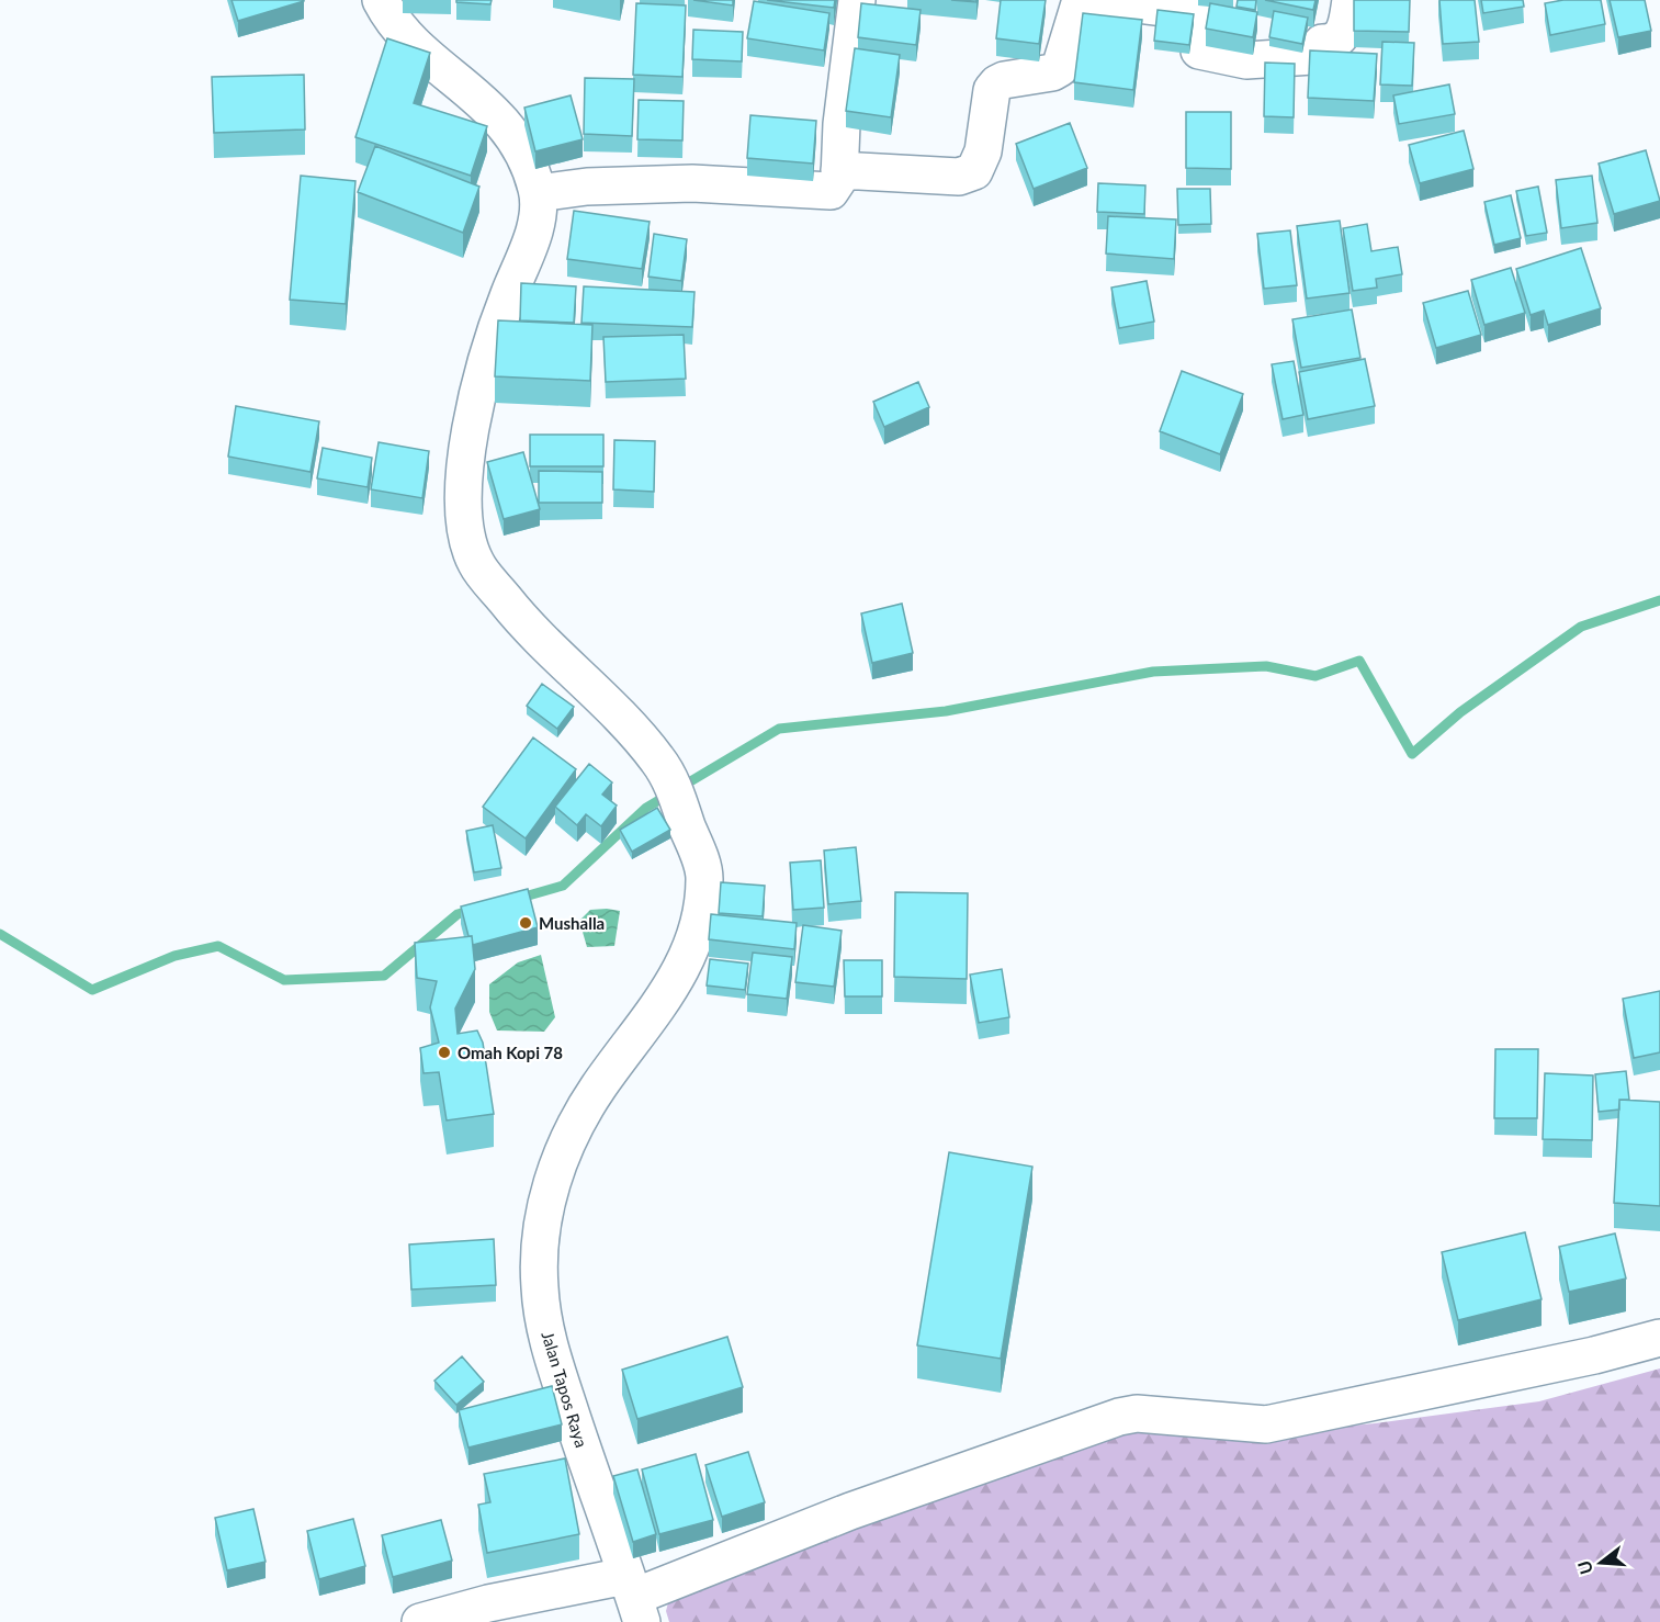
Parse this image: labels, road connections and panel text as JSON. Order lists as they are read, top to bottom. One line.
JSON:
{"streets":{"street":["Jalan Tapos Raya"]},"places":["Mushalla","Omah Kopi 78"],"north":"left"}
